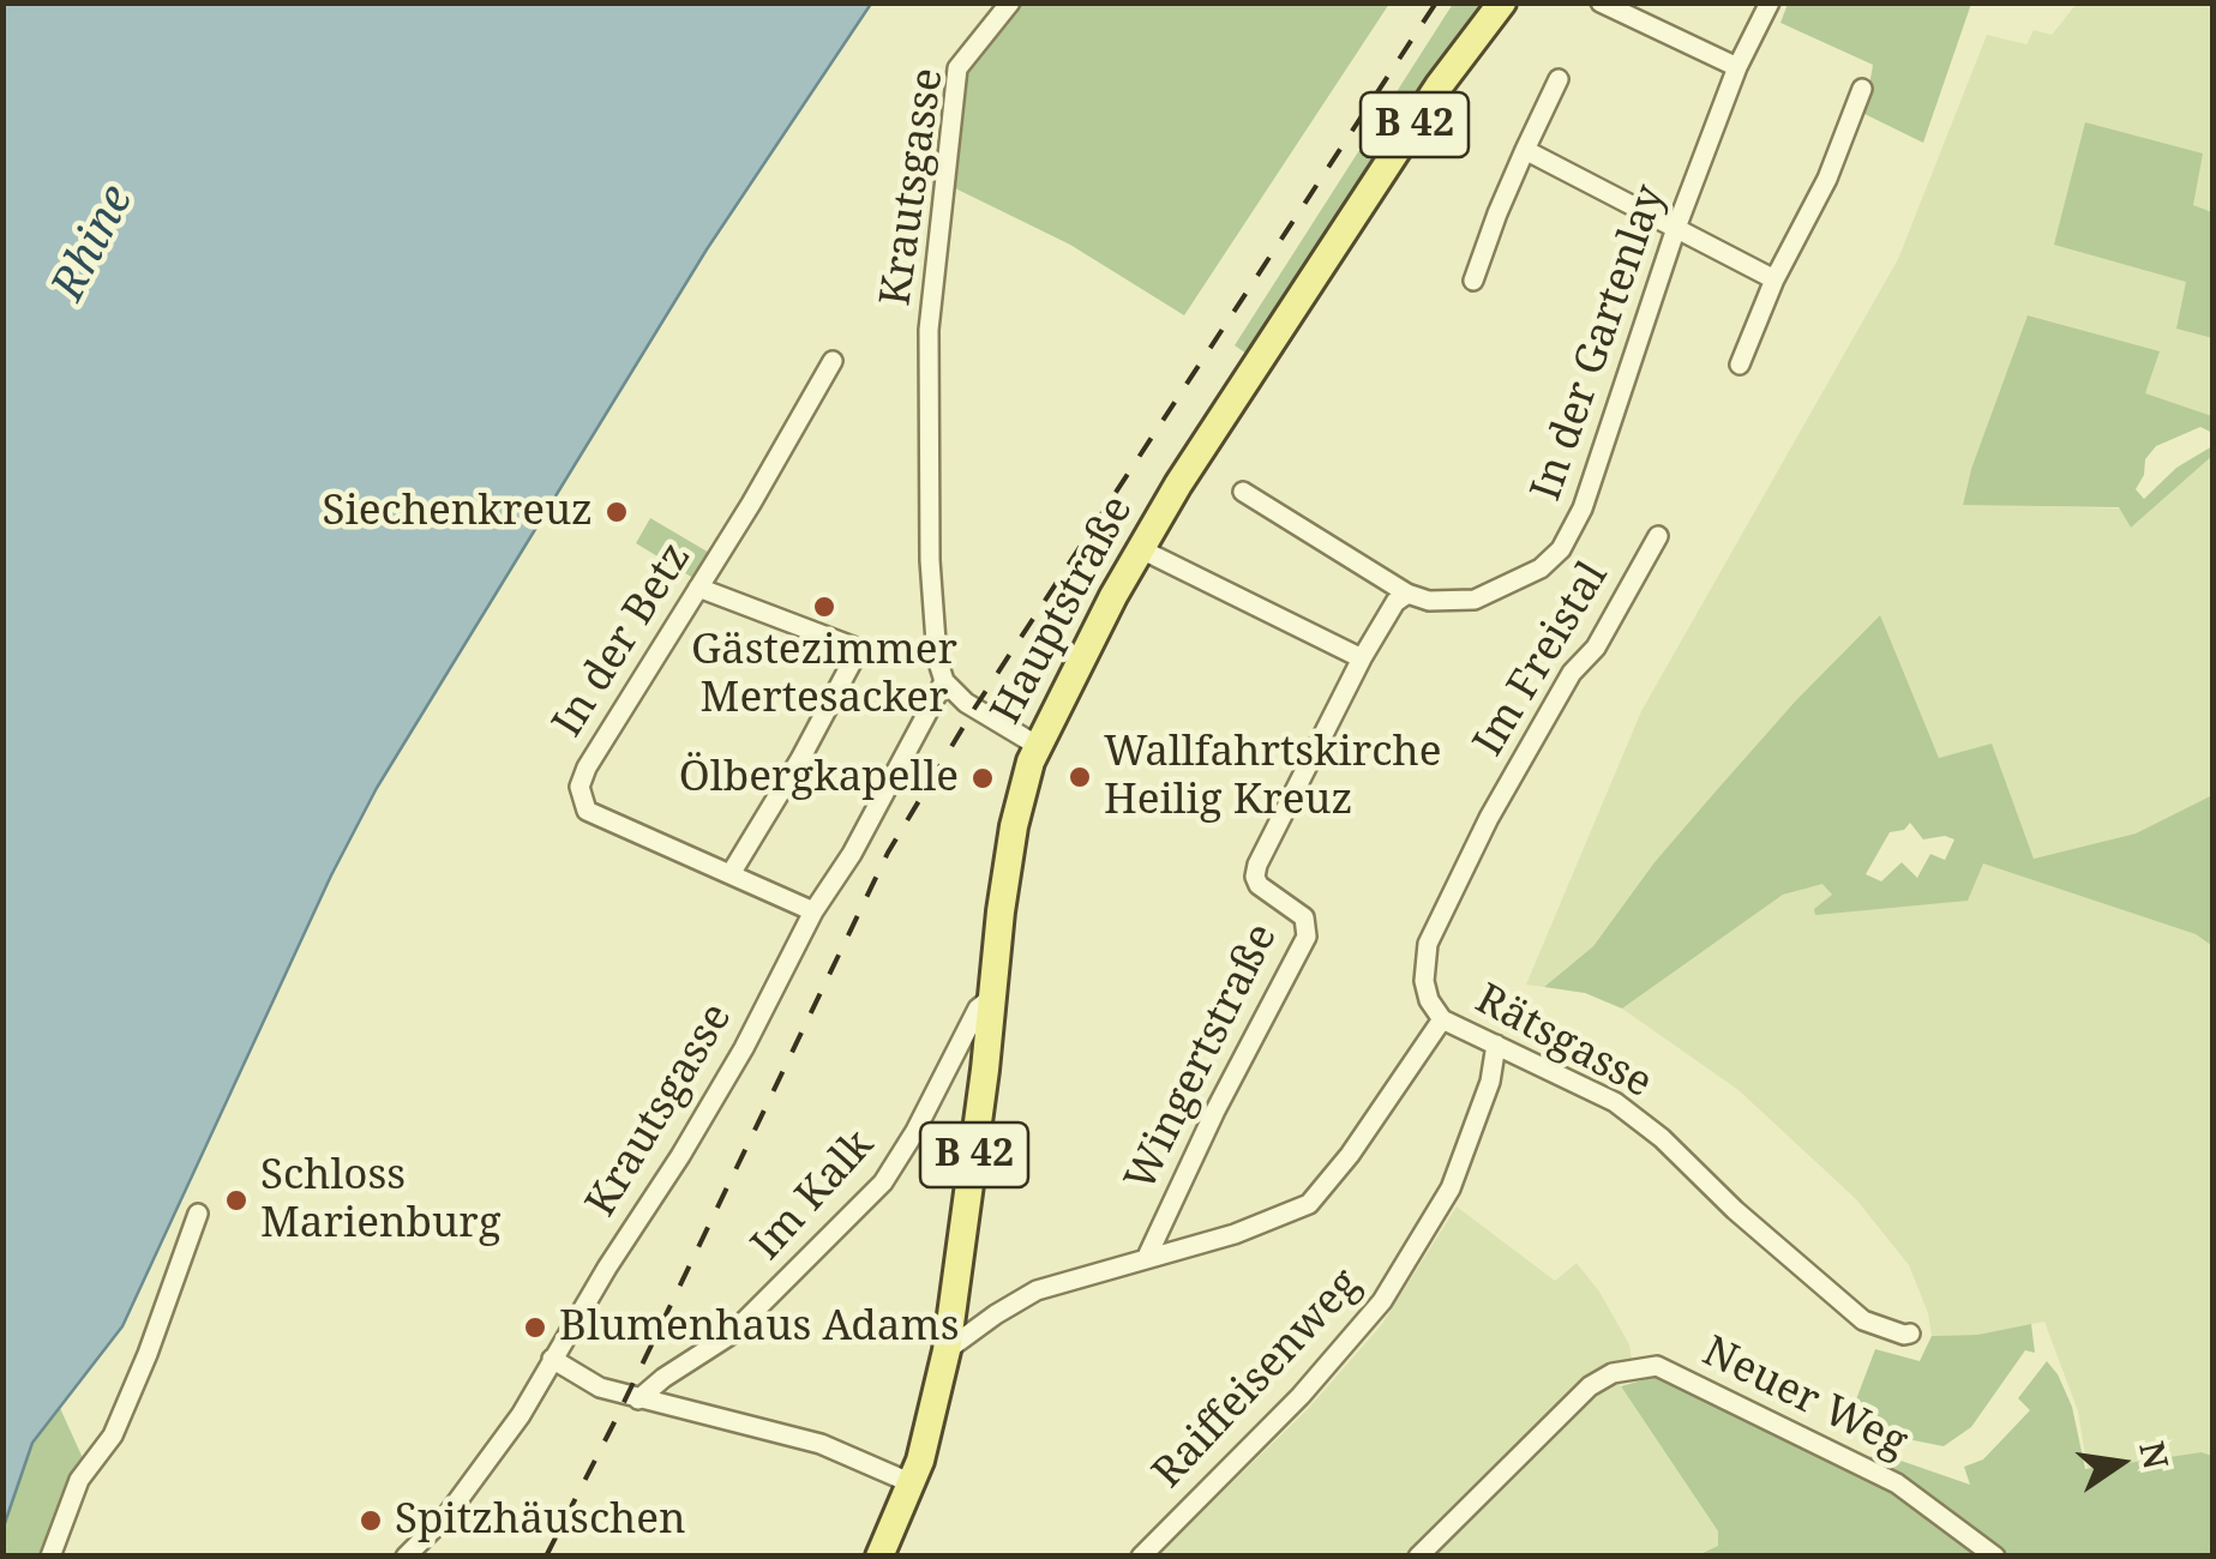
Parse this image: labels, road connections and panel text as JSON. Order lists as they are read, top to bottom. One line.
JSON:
{"streets":{"main road":["B 42","Hauptstraße"],"street":["Krautsgasse","In der Gartenlay","In der Betz","Im Freistal","Rätsgasse","Wingertstraße","Im Kalk","Raiffeisenweg","Neuer Weg"]},"crossings":[["Krautsgasse","In der Betz"],["In der Gartenlay","Wingertstraße"],["Hauptstraße","Rätsgasse"],["Hauptstraße","Im Kalk"],["Im Freistal","Rätsgasse"],["Rätsgasse","Wingertstraße"],["Rätsgasse","Raiffeisenweg"]],"water":["Rhine"],"places":["Siechenkreuz","Gästezimmer Mertesacker","Wallfahrtskirche Heilig Kreuz","Ölbergkapelle","Schloss Marienburg","Blumenhaus Adams","Spitzhäuschen"],"north":"right"}
